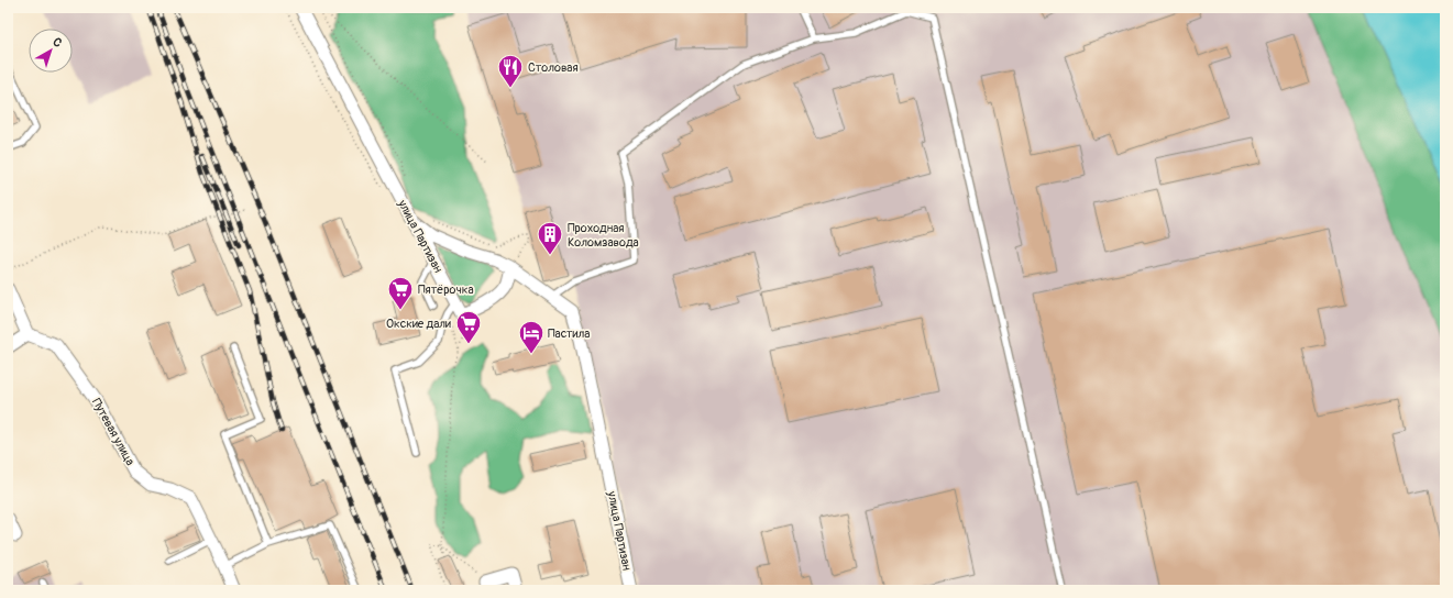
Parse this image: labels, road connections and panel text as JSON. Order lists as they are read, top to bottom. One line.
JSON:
{"streets":{"street":["улица Партизан","Путевая улица"]},"places":{"restaurant":["Столовая"],"building":["Проходная Коломзавода"],"supermarket":["Пятёрочка","Окские дали"],"hotel":["Пастила"]},"north":"top right"}
